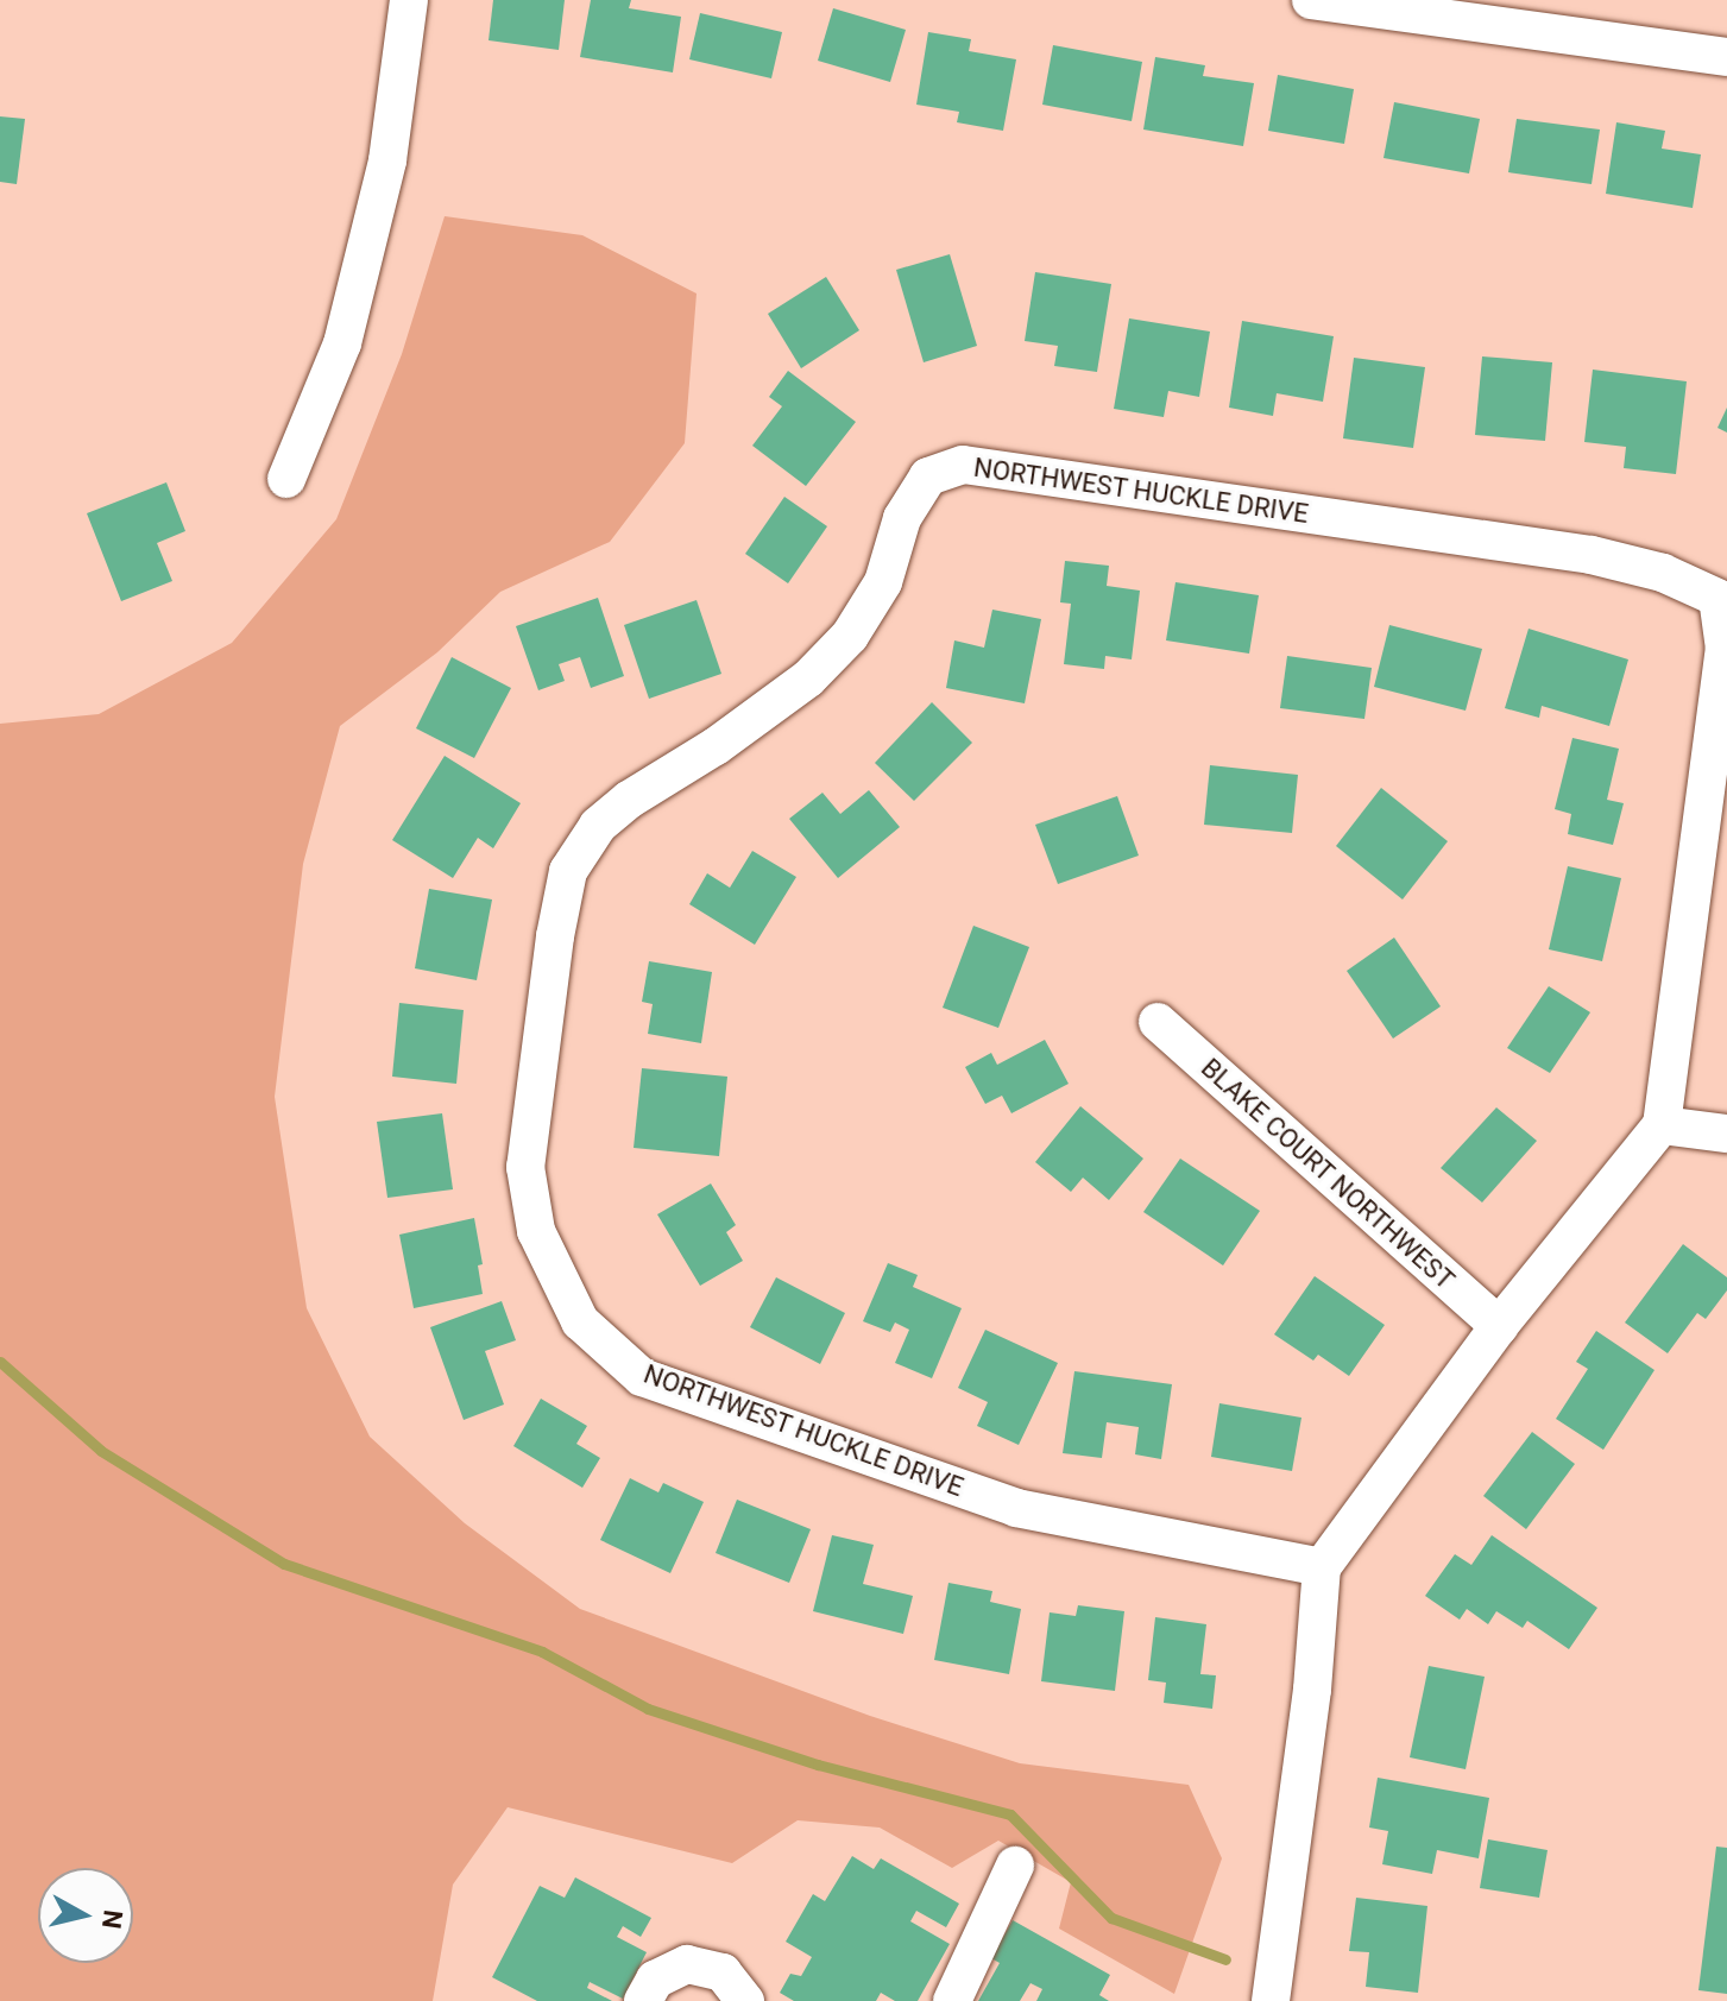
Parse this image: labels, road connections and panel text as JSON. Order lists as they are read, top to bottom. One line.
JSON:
{"streets":{"street":["NORTHWEST HUCKLE DRIVE","BLAKE COURT NORTHWEST"]},"north":"right"}
